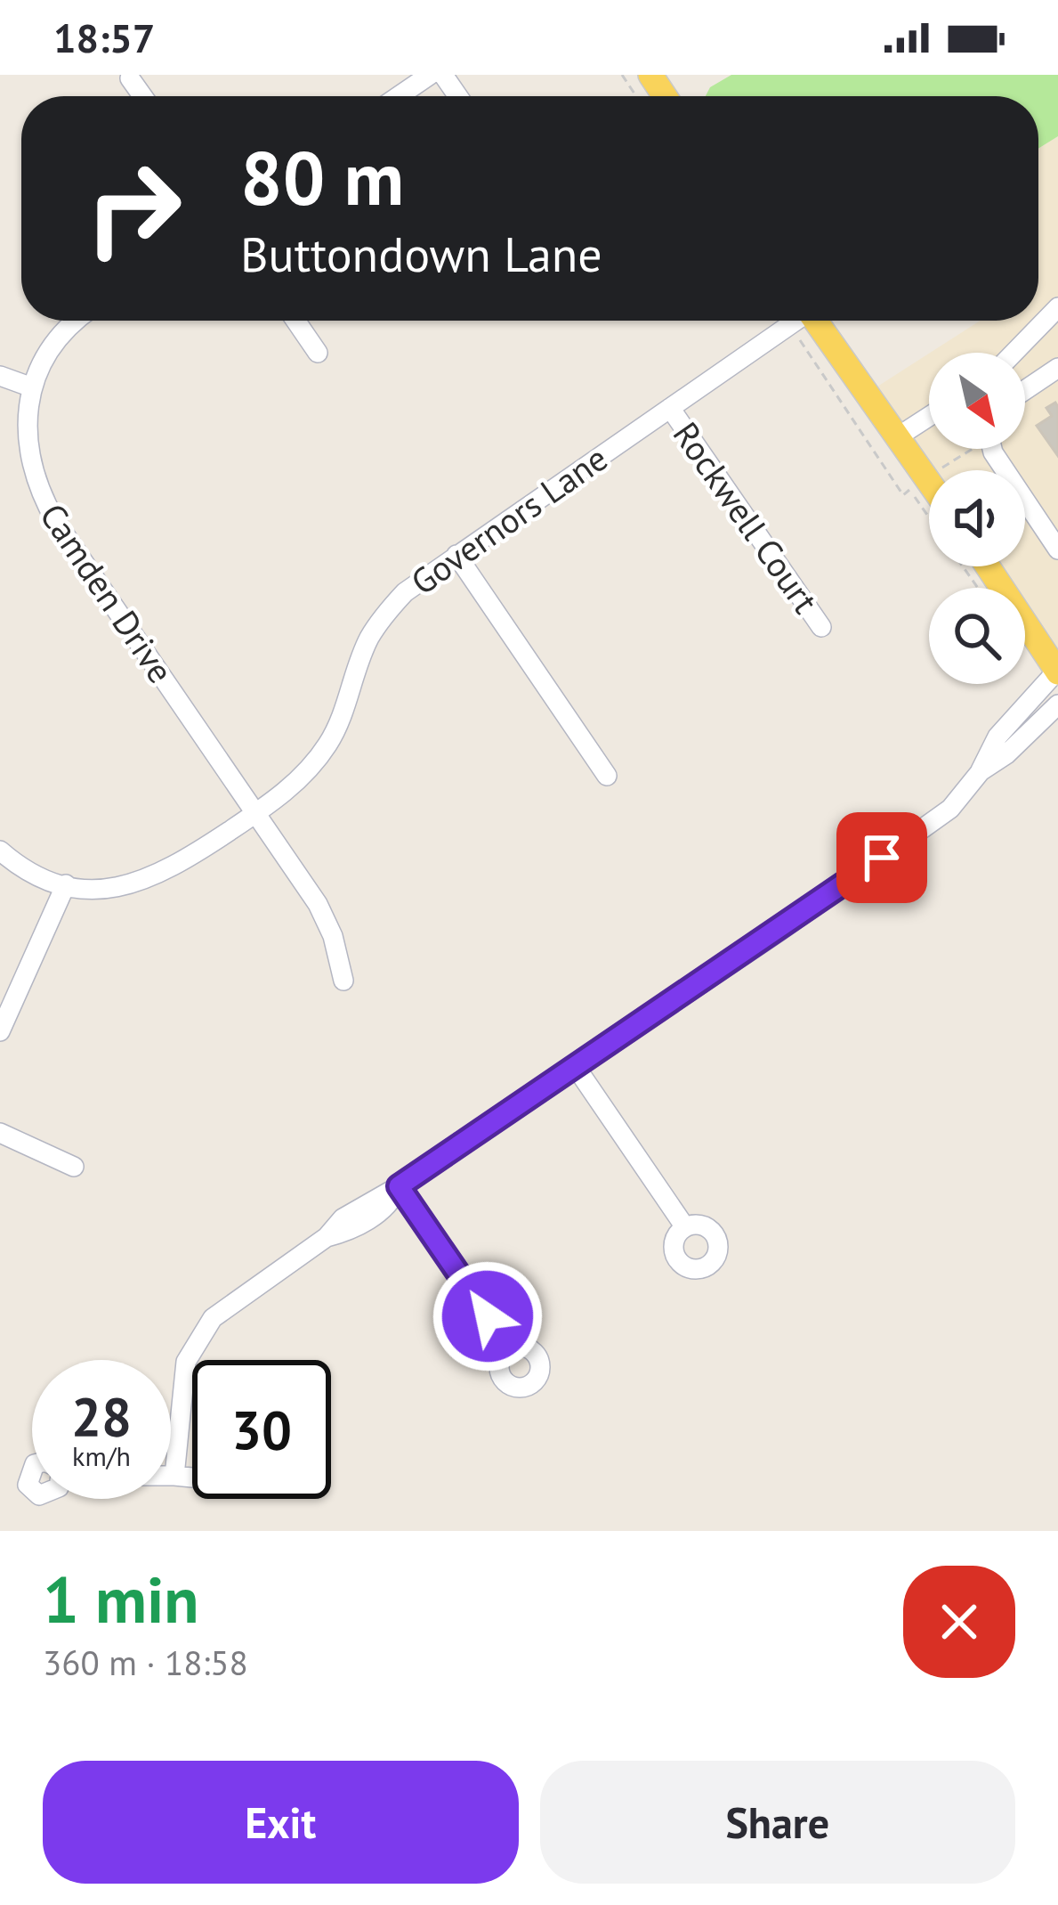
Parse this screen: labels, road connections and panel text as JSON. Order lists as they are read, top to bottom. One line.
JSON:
{"streets":{"street":["Rockwell Court","Governors Lane","Camden Drive"]},"crossings":[["Rockwell Court","Governors Lane"],["Governors Lane","Camden Drive"]],"north":"bottom right","page":{"status":"18:57","turn":["80 m","Buttondown Lane"],"speed":"28 km/h","limit":"30","heading":["1 min","360 m · 18:58"],"buttons":["Exit","Share"]}}
